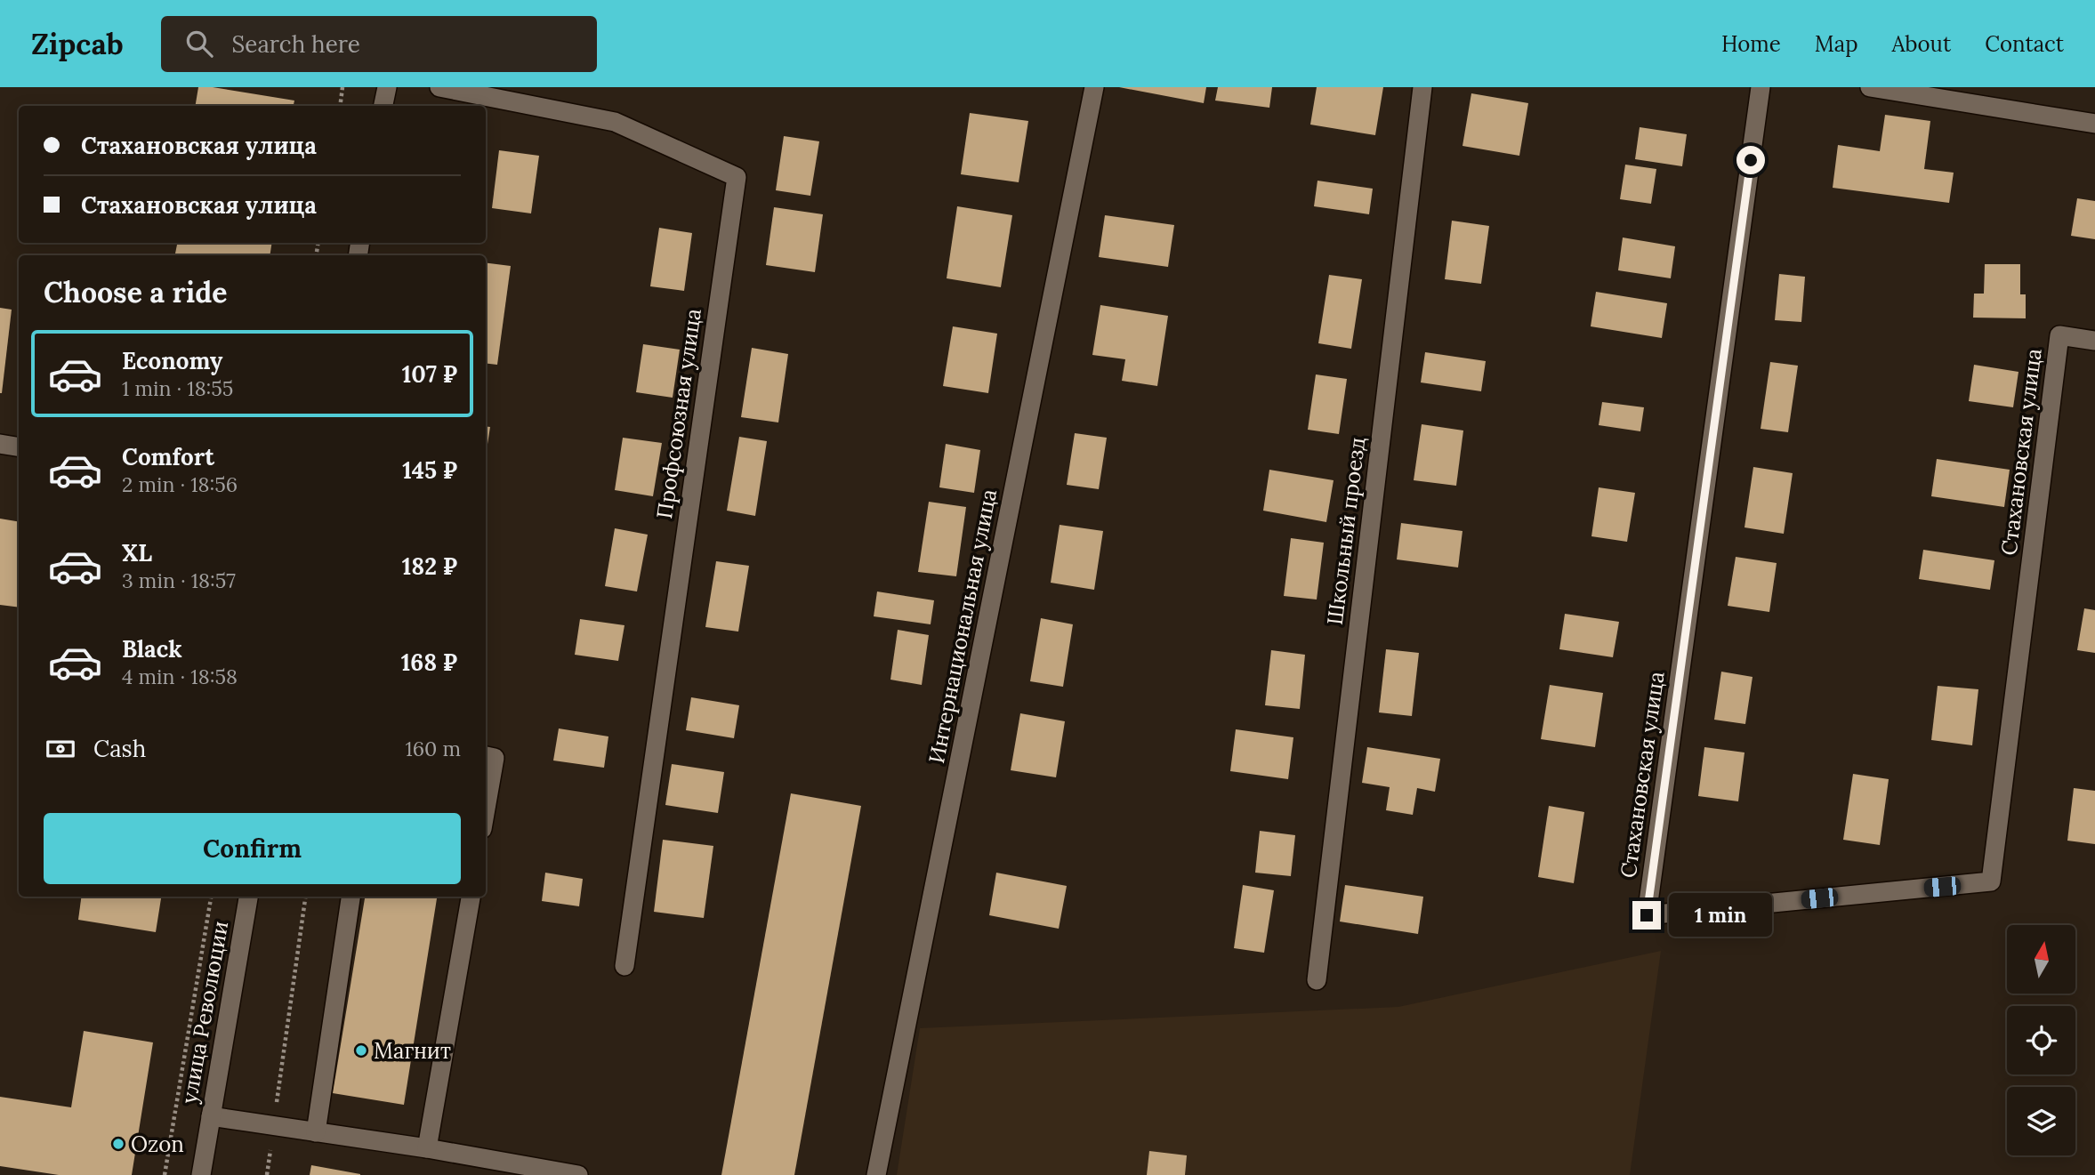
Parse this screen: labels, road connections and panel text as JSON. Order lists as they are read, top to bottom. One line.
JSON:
{"streets":{"street":["Профсоюзная улица","Стахановская улица","Школьный проезд","Интернациональная улица","улица Революции"]},"places":["Магнит","Ozon"],"north":"top","page":{"header":"Zipcab","search":"Search here","nav":["Home","Map","About","Contact"],"banner":["Стахановская улица","Стахановская улица"],"heading":"Choose a ride","list":[{"name":"Economy","note":"1 min · 18:55","value":"107 ₽"},{"name":"Comfort","note":"2 min · 18:56","value":"145 ₽"},{"name":"XL","note":"3 min · 18:57","value":"182 ₽"},{"name":"Black","note":"4 min · 18:58","value":"168 ₽"}],"pay":["Cash","160 m"],"buttons":"Confirm","bubble":"1 min"}}
